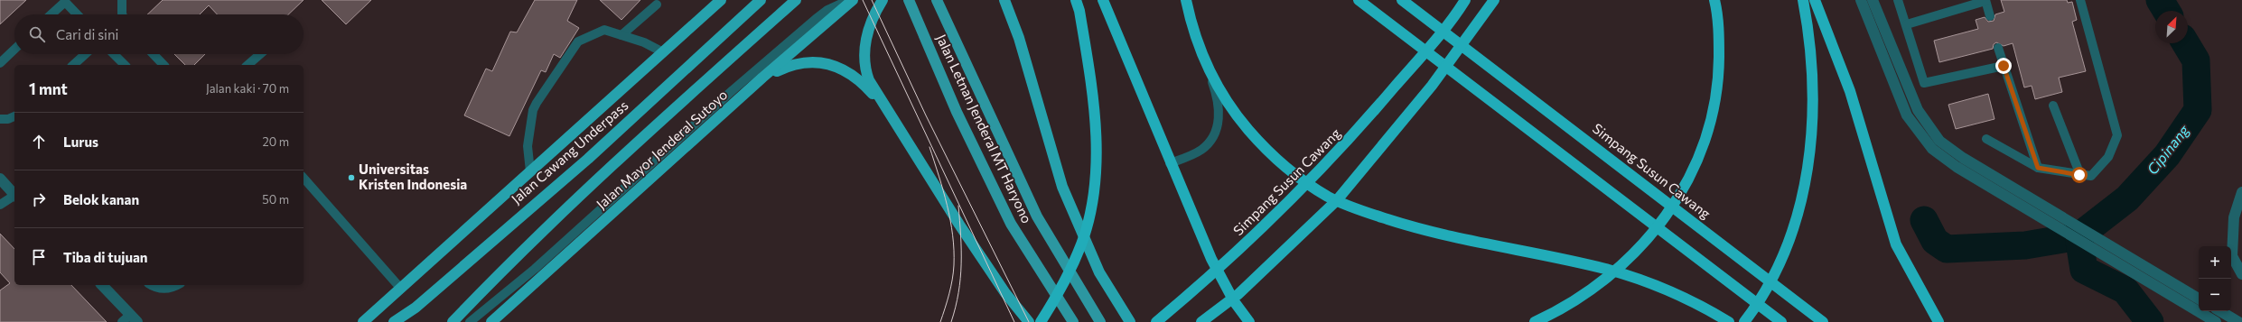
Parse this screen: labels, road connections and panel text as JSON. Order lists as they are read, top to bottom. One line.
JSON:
{"streets":{"highway":["Jalan Mayor Jenderal Sutoyo","Jalan Cawang Underpass","Simpang Susun Cawang"],"main road":["Jalan Letnan Jenderal MT Haryono"]},"water":["Cipinang"],"places":["Universitas Kristen Indonesia"],"north":"top right","page":{"search":"Cari di sini","heading":["1 mnt","Jalan kaki · 70 m"],"list":[["Lurus","20 m"],["Belok kanan","50 m"],"Tiba di tujuan"],"map_buttons":["+","−"]}}
